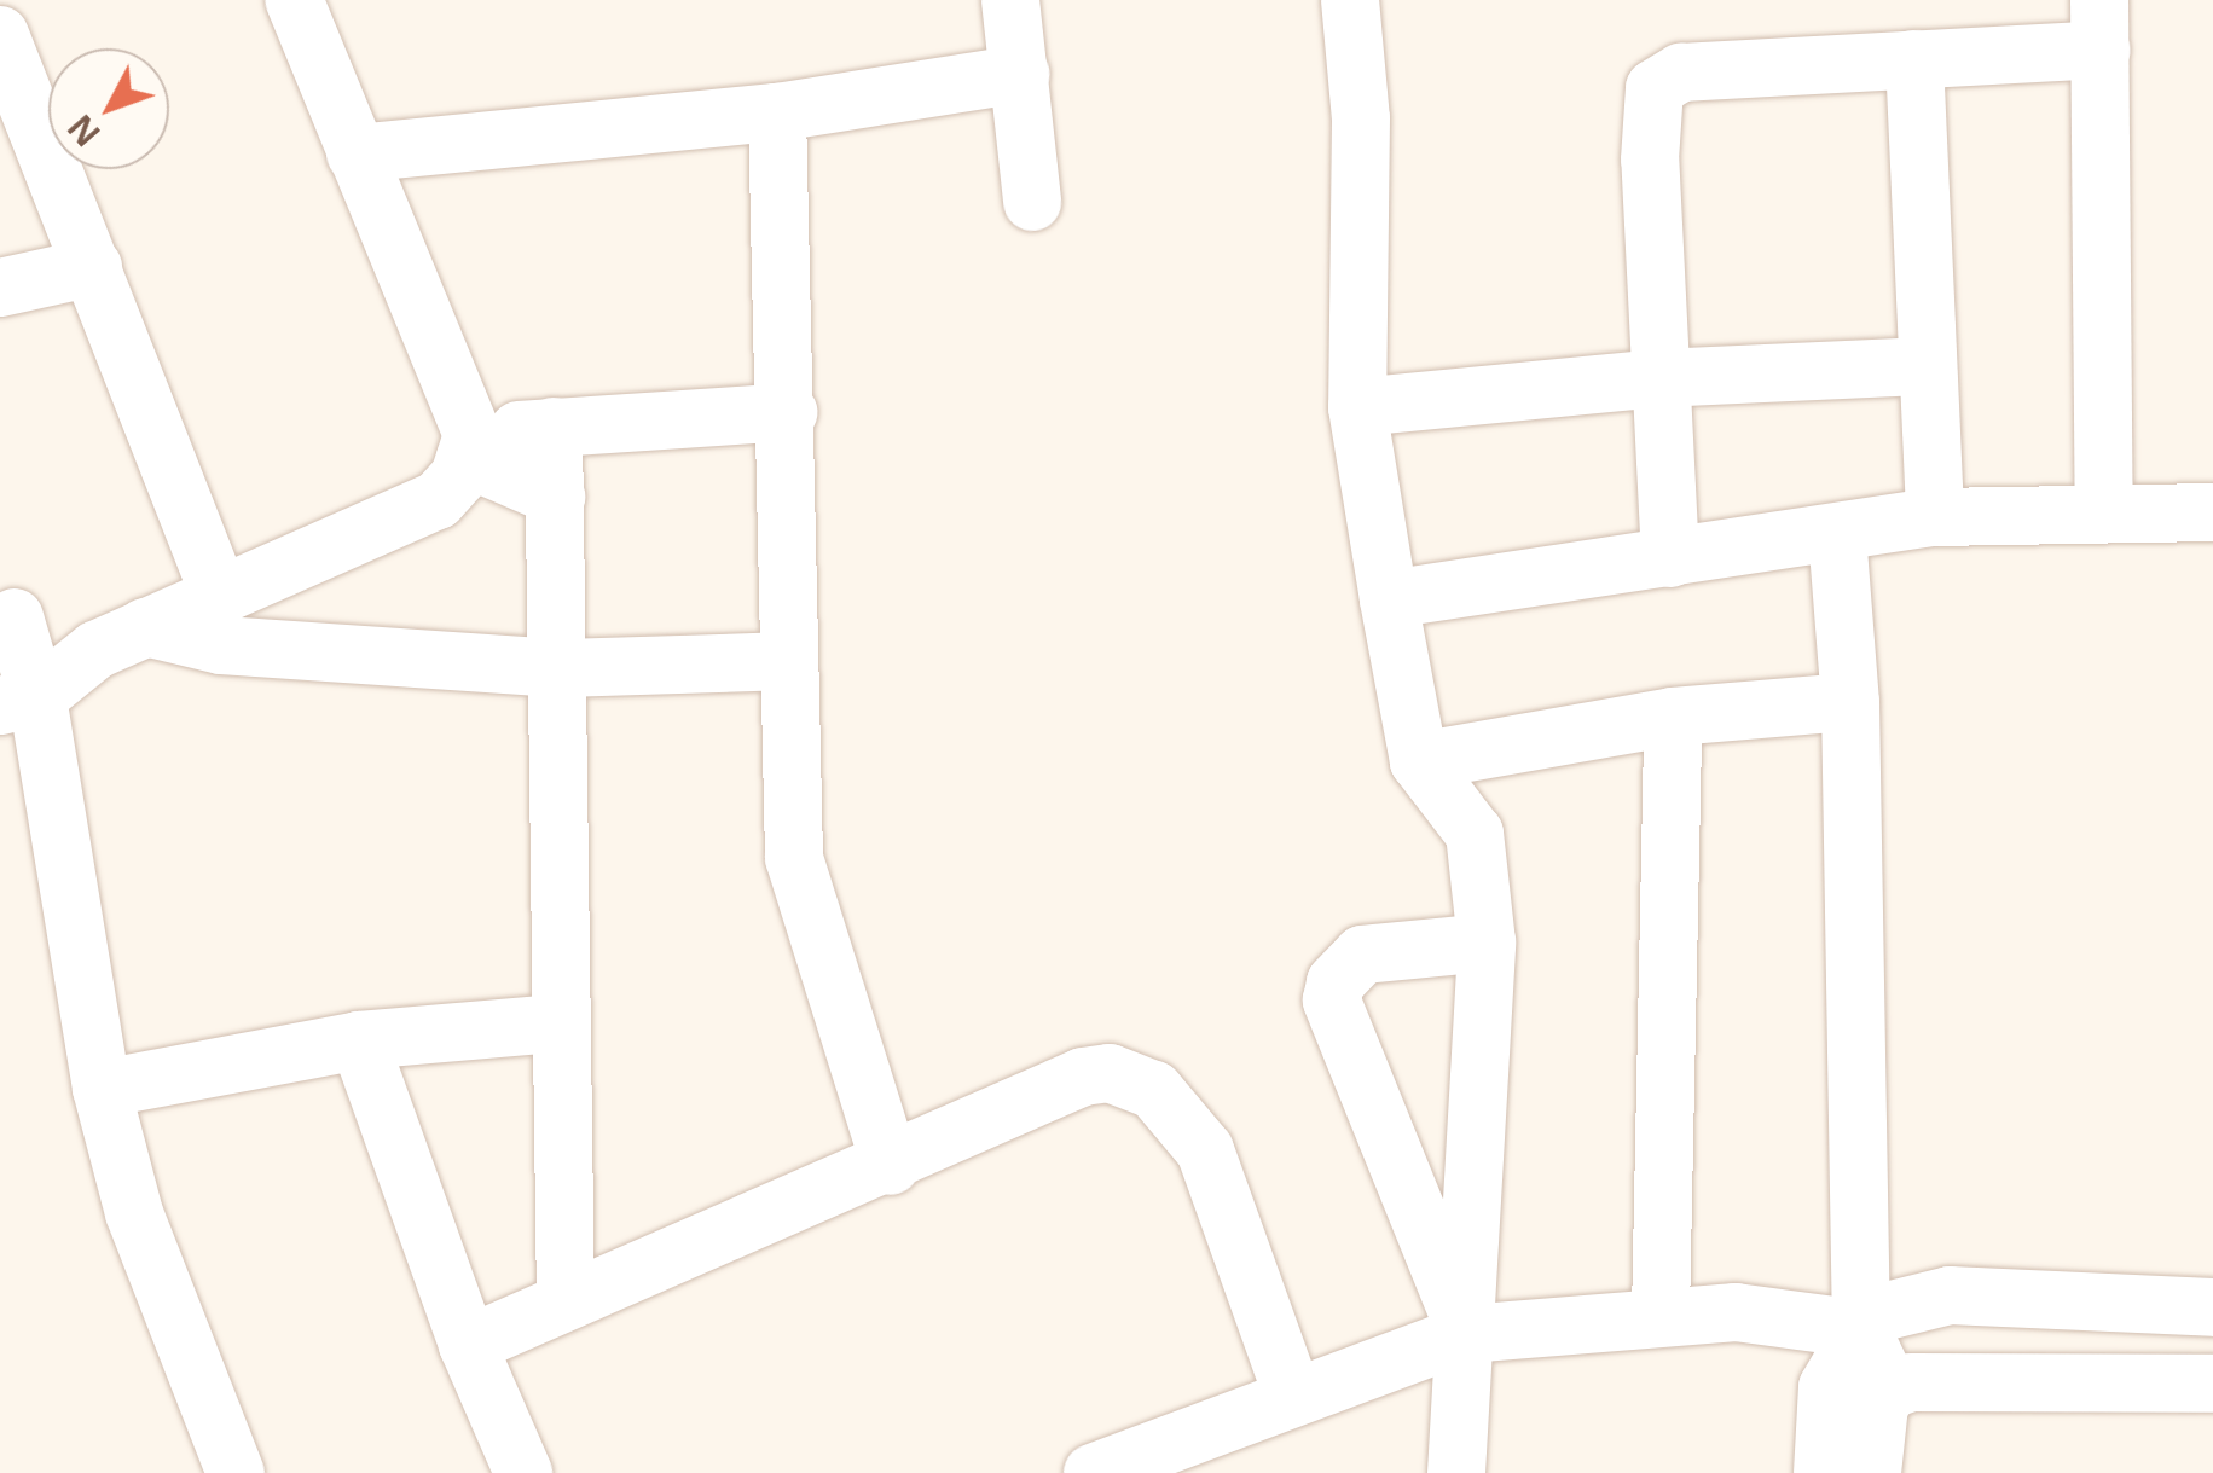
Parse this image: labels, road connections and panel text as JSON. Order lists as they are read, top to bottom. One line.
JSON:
{"north":"bottom left"}
